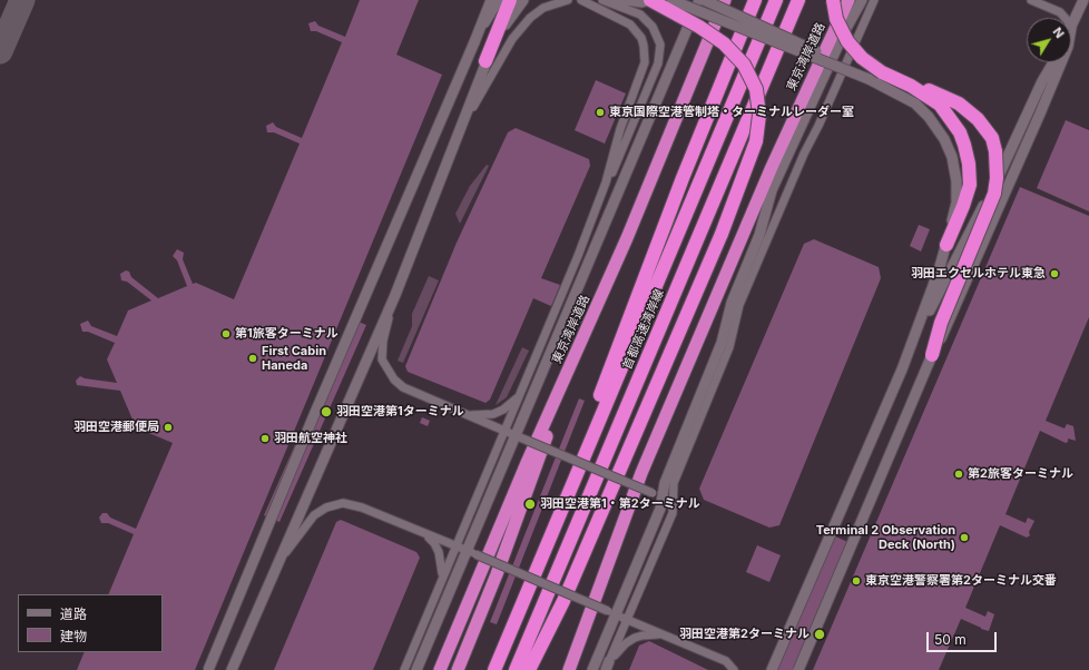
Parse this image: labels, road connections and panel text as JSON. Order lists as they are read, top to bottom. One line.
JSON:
{"streets":{"highway":["東京湾岸道路","首都高速湾岸線"]},"places":["東京国際空港管制塔・ターミナルレーダー室","羽田エクセルホテル東急","第1旅客ターミナル","First Cabin Haneda","羽田空港第1ターミナル","羽田空港郵便局","羽田航空神社","第2旅客ターミナル","羽田空港第1・第2ターミナル","Terminal 2 Observation Deck (North)","東京空港警察署第2ターミナル交番","羽田空港第2ターミナル"],"legend":["道路","建物"],"scale_bar":"50 m","north":"top right"}
